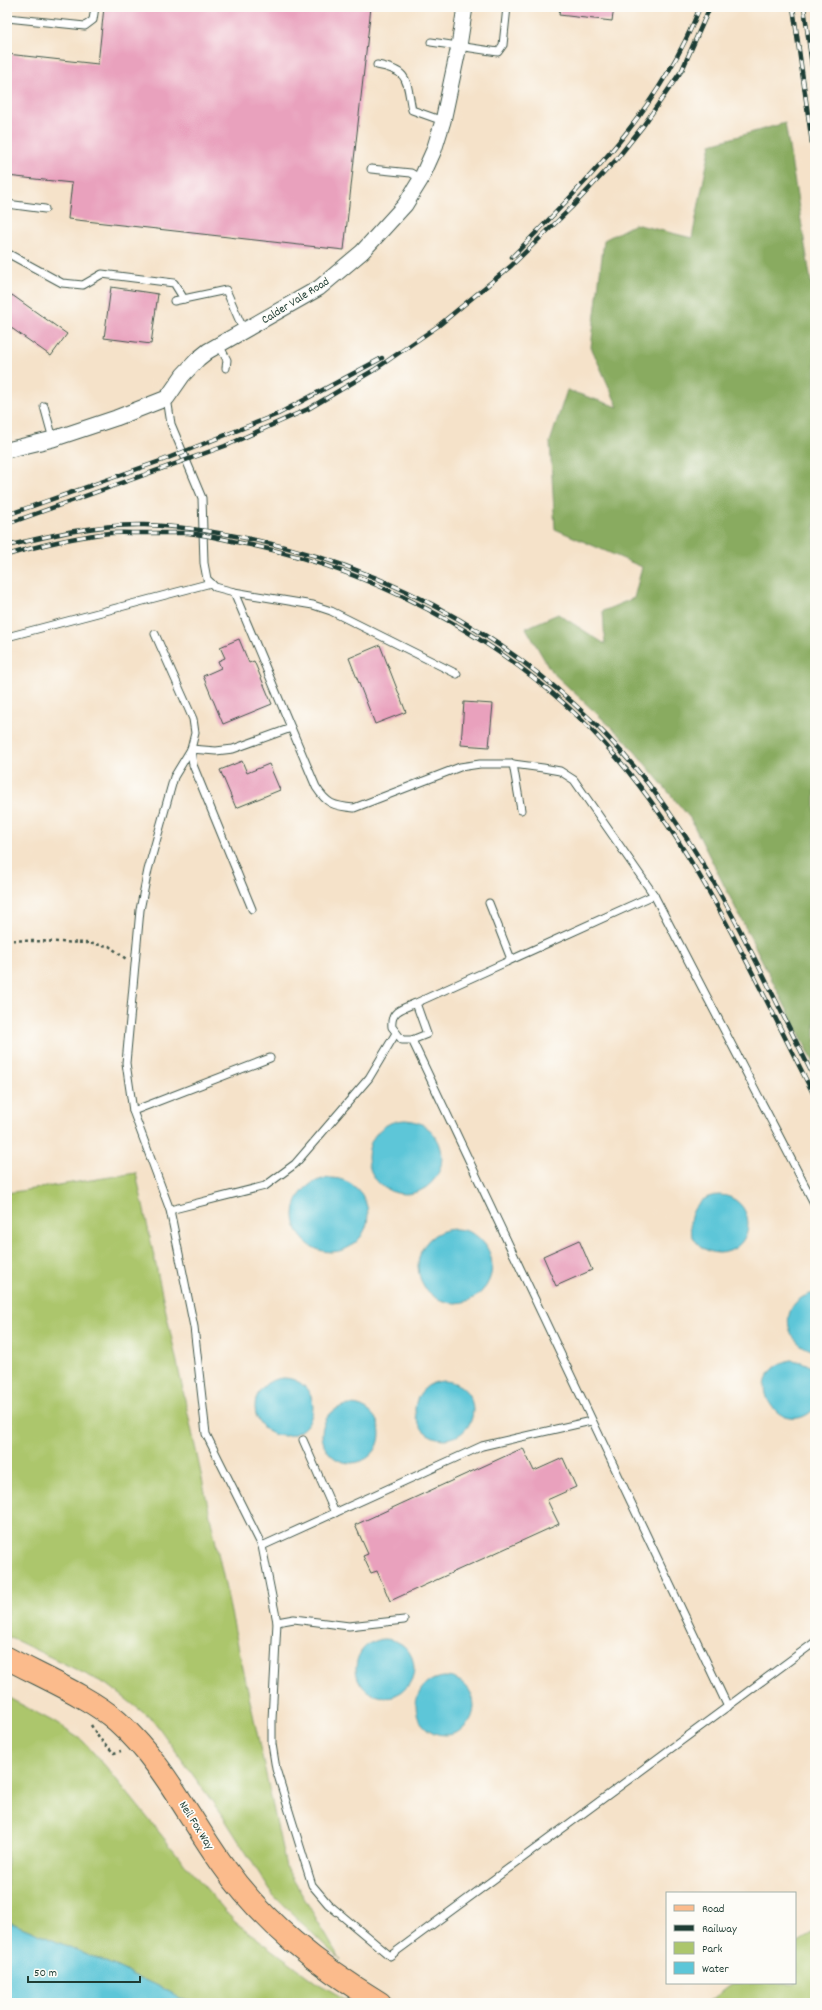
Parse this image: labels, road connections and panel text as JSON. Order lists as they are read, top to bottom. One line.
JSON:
{"streets":{"main road":["Neil Fox Way"],"street":["Calder Vale Road"]},"legend":["Road","Railway","Park","Water"],"scale_bar":"50 m"}
